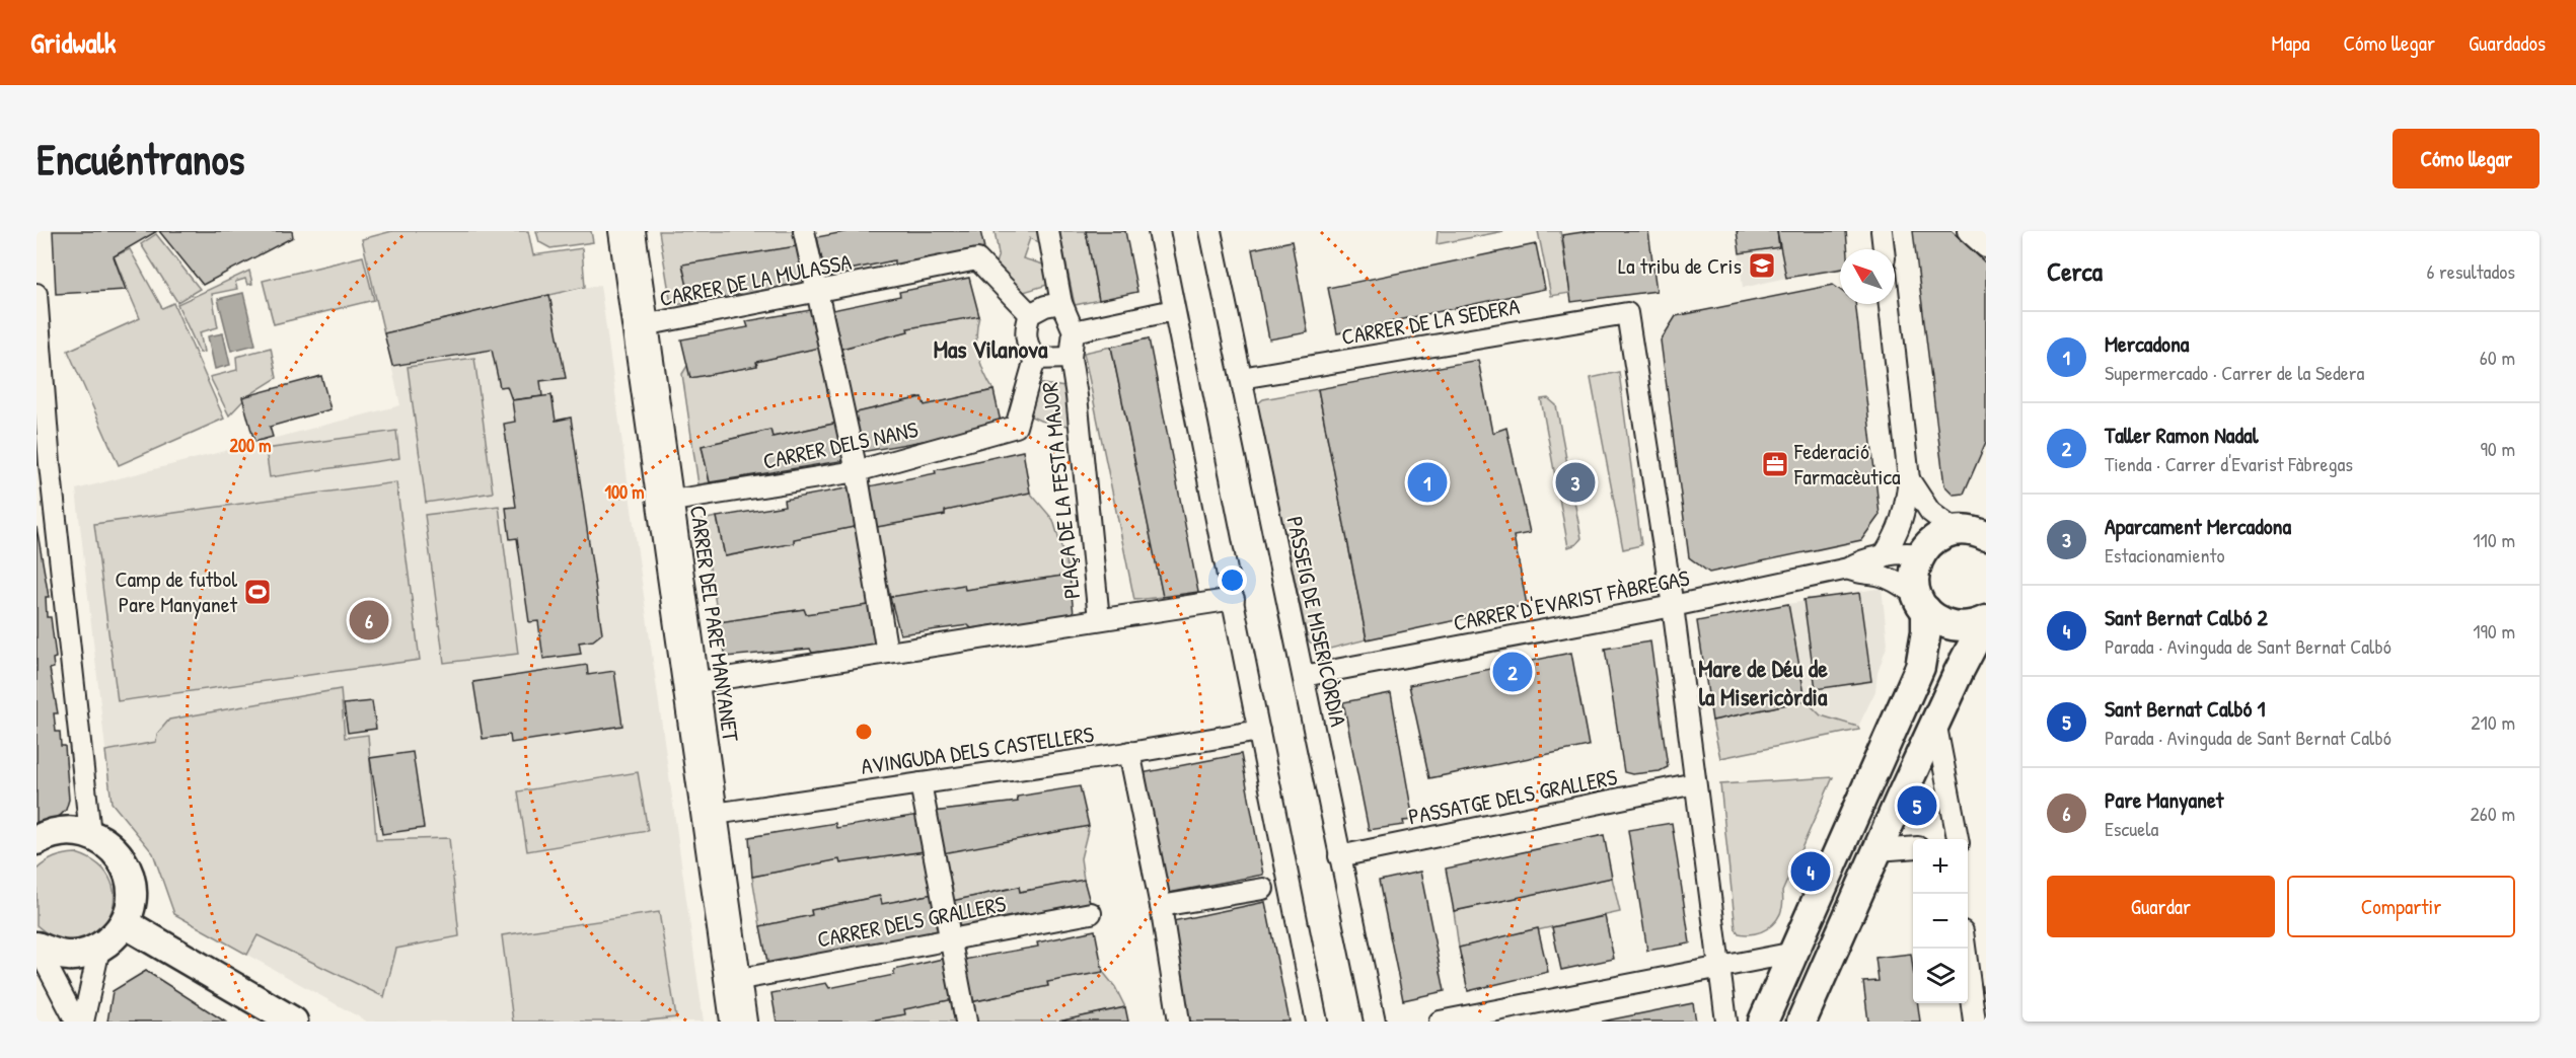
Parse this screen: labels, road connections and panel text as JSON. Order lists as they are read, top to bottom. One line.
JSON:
{"streets":{"street":["CARRER DE LA MULASSA","CARRER DE LA SEDERA","CARRER DELS NANS","PLAÇA DE LA FESTA MAJOR","CARRER D'EVARIST FÀBREGAS","PASSEIG DE MISERICÒRDIA","CARRER DEL PARE MANYANET","AVINGUDA DELS CASTELLERS","PASSATGE DELS GRALLERS","CARRER DELS GRALLERS"]},"crossings":[["CARRER DE LA MULASSA","PLAÇA DE LA FESTA MAJOR"],["CARRER DE LA MULASSA","CARRER DEL PARE MANYANET"],["CARRER DE LA SEDERA","CARRER D'EVARIST FÀBREGAS"],["CARRER DE LA SEDERA","PASSEIG DE MISERICÒRDIA"],["CARRER DELS NANS","PLAÇA DE LA FESTA MAJOR"],["CARRER DELS NANS","CARRER DEL PARE MANYANET"],["CARRER D'EVARIST FÀBREGAS","PASSEIG DE MISERICÒRDIA"],["PASSEIG DE MISERICÒRDIA","PASSATGE DELS GRALLERS"],["CARRER DEL PARE MANYANET","AVINGUDA DELS CASTELLERS"],["CARRER DEL PARE MANYANET","CARRER DELS GRALLERS"]],"districts":["Mas Vilanova","Mare de Déu de la Misericòrdia"],"places":{"school or university":["La tribu de Cris"],"office":["Federació Farmacèutica"],"sports":["Camp de futbol Pare Manyanet"]},"north":"top left","page":{"header":"Gridwalk","nav":["Mapa","Cómo llegar","Guardados"],"buttons":["Cómo llegar",["Guardar","Compartir"]],"title":"Encuéntranos","heading":["Cerca","6 resultados"],"list":[{"mark":"1","name":"Mercadona","note":"Supermercado · Carrer de la Sedera","value":"60 m"},{"mark":"2","name":"Taller Ramon Nadal","note":"Tienda · Carrer d'Evarist Fàbregas","value":"90 m"},{"mark":"3","name":"Aparcament Mercadona","note":"Estacionamiento","value":"110 m"},{"mark":"4","name":"Sant Bernat Calbó 2","note":"Parada · Avinguda de Sant Bernat Calbó","value":"190 m"},{"mark":"5","name":"Sant Bernat Calbó 1","note":"Parada · Avinguda de Sant Bernat Calbó","value":"210 m"},{"mark":"6","name":"Pare Manyanet","note":"Escuela","value":"260 m"}],"pins":["1","3","6","2","5","4"],"map_buttons":["+","−"]},"rings":["200 m","100 m"]}
